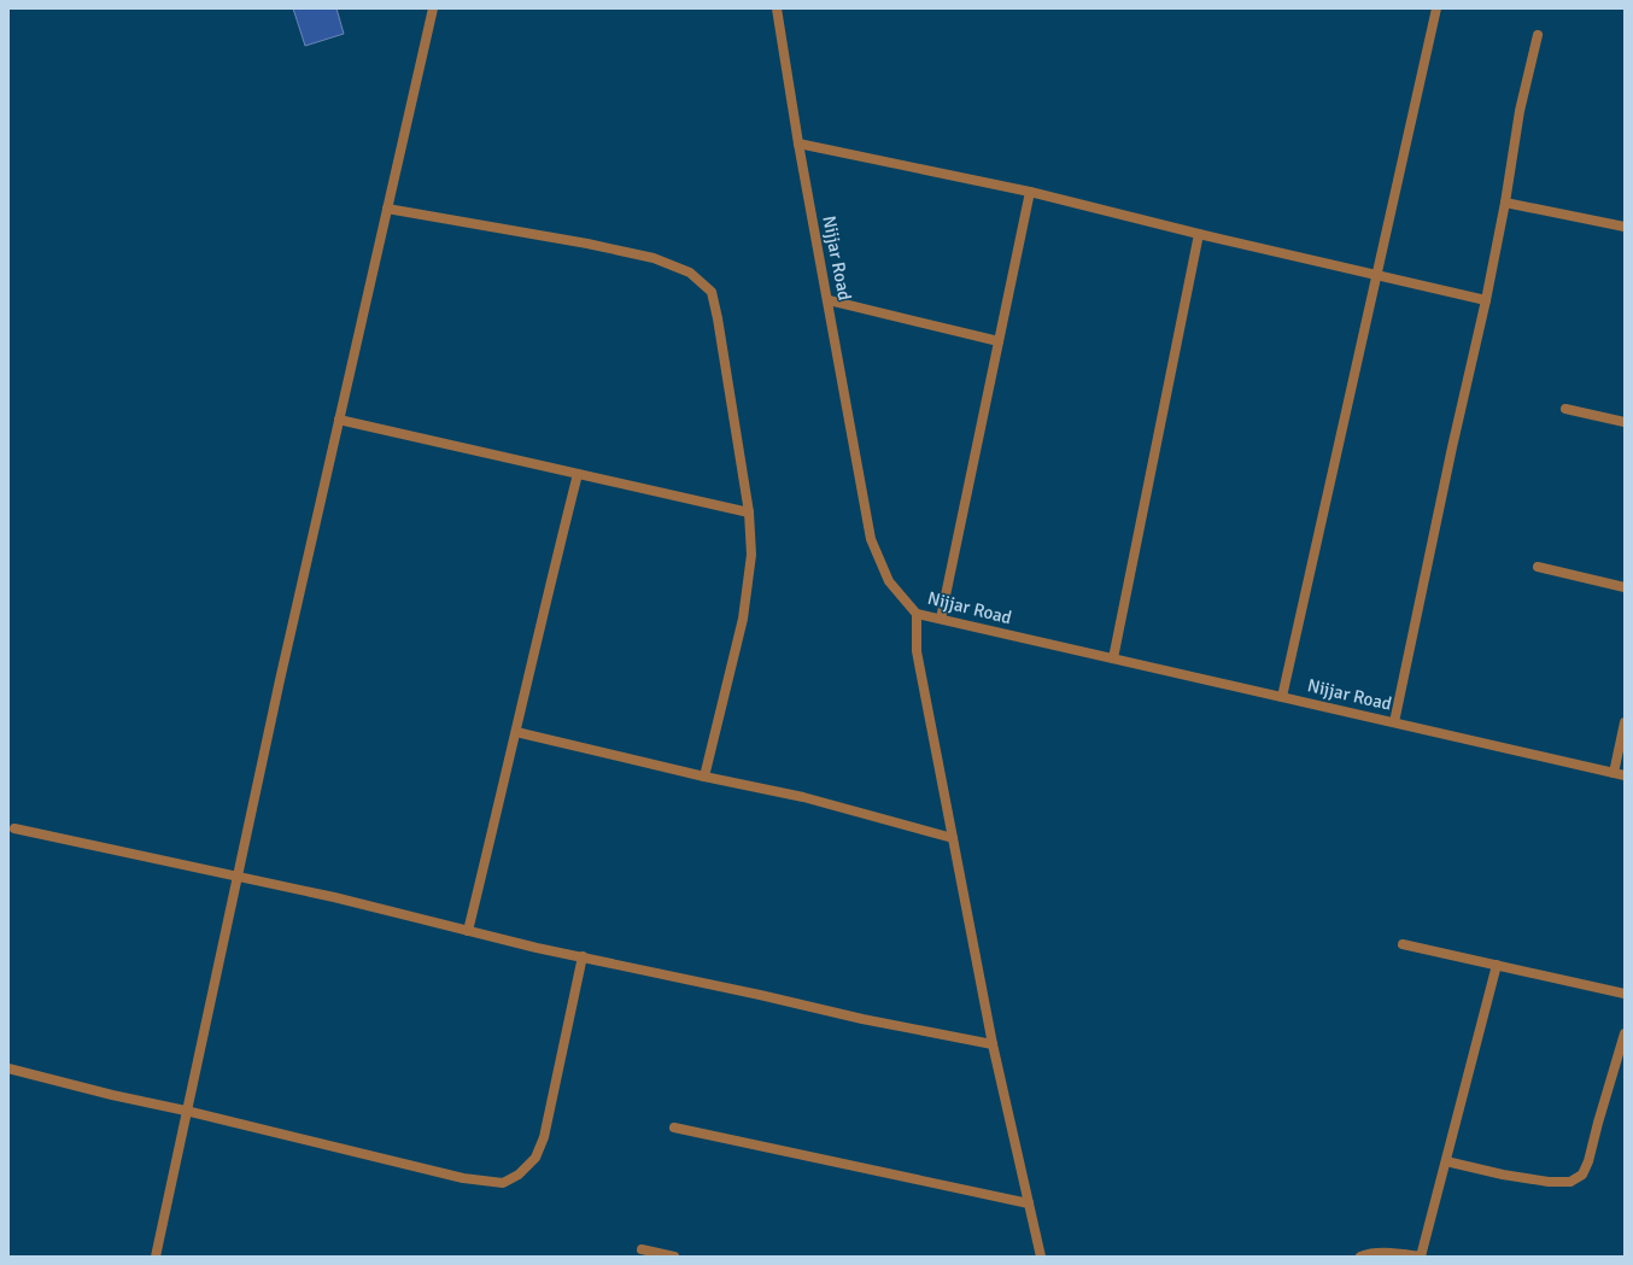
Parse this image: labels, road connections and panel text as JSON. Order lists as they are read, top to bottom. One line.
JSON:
{"streets":{"street":["Nijjar Road"]}}
